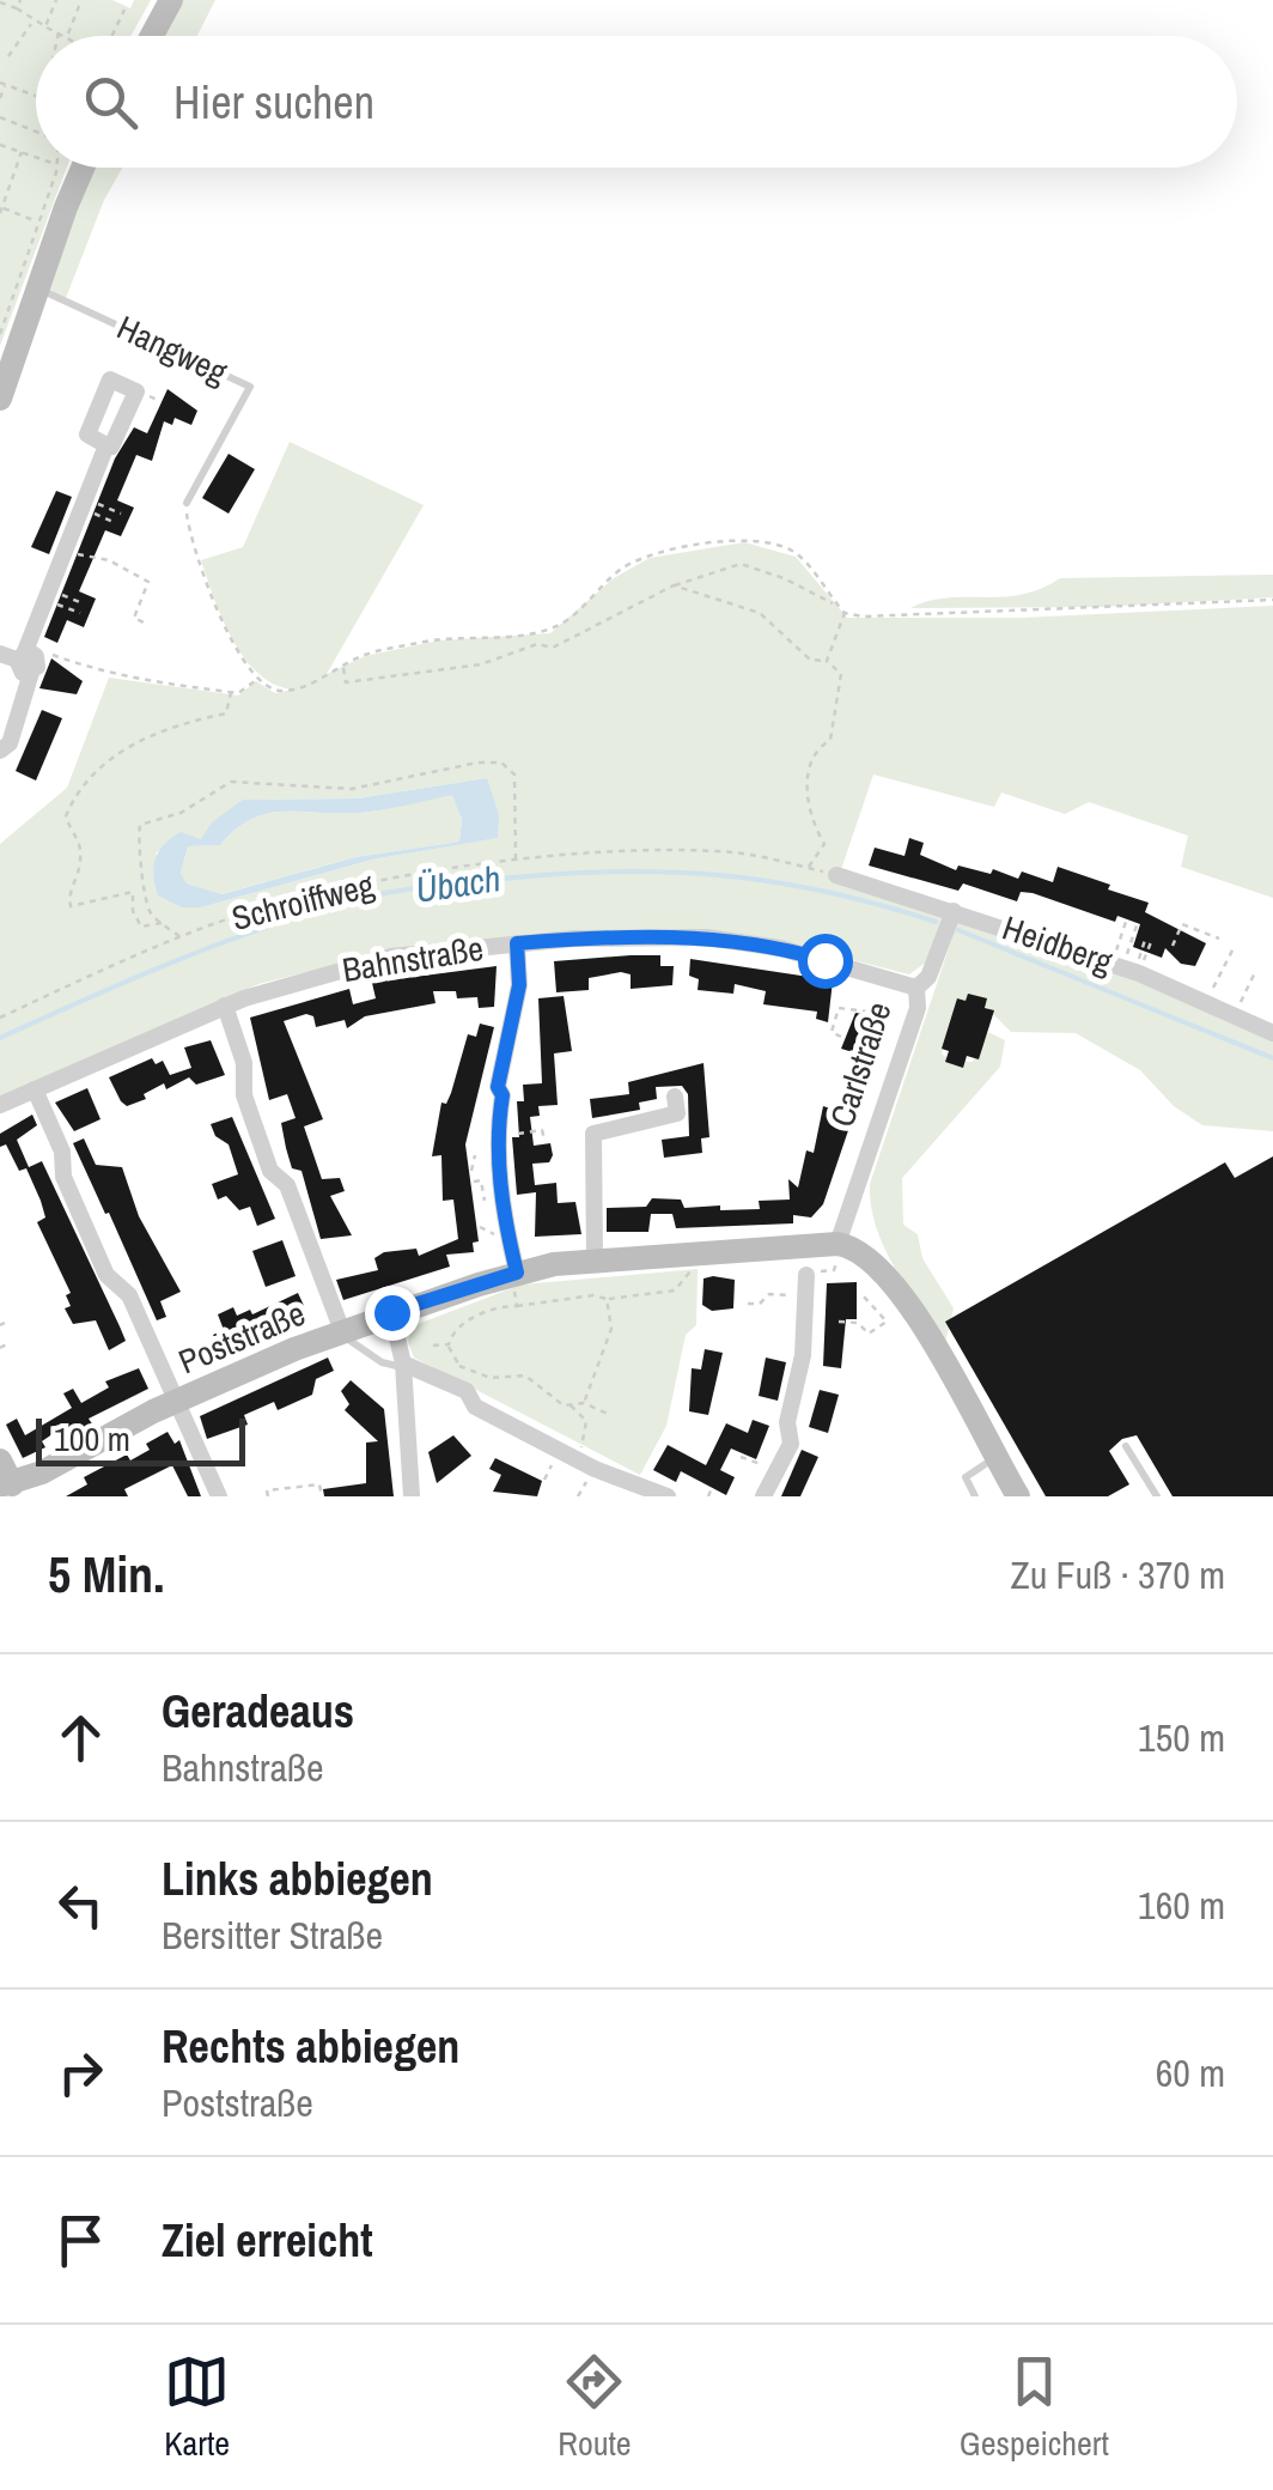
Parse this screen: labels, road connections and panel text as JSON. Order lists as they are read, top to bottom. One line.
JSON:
{"streets":{"main road":["Poststraße"],"street":["Heidberg","Bahnstraße","Carlstraße"],"lane":["Hangweg"],"path":["Schroiffweg"]},"crossings":[["Schroiffweg","Heidberg"],["Heidberg","Carlstraße"],["Bahnstraße","Carlstraße"],["Carlstraße","Poststraße"]],"water":["Übach"],"scale_bar":"100 m","page":{"search":"Hier suchen","scale":"100 m","heading":["5 Min.","Zu Fuß · 370 m"],"list":[["Geradeaus","Bahnstraße","150 m"],["Links abbiegen","Bersitter Straße","160 m"],["Rechts abbiegen","Poststraße","60 m"],"Ziel erreicht"],"nav":["Karte","Route","Gespeichert"]}}
